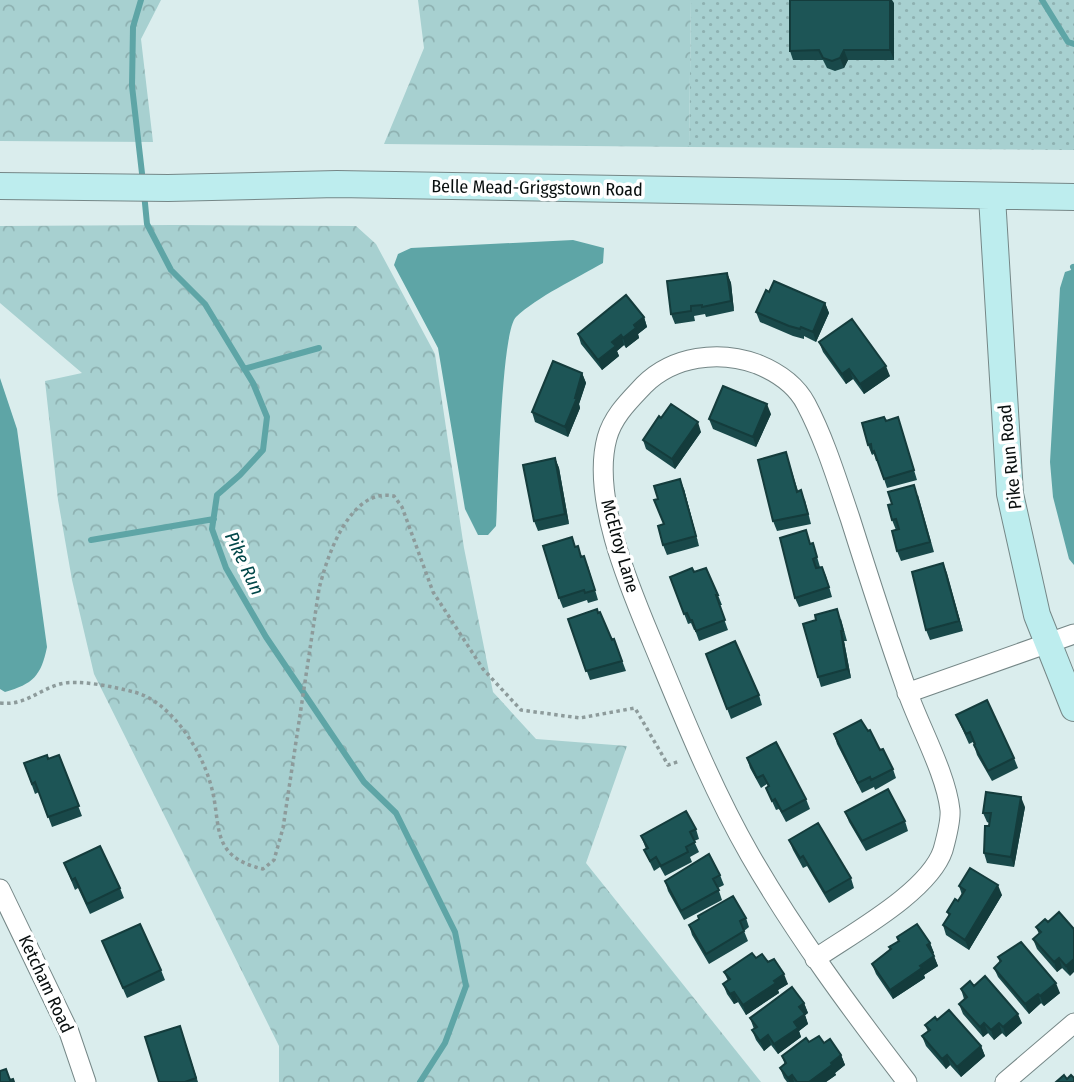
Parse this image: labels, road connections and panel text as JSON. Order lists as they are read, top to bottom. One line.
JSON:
{"streets":{"street":["Belle Mead-Griggstown Road","Pike Run Road","McElroy Lane","Ketcham Road"]},"crossings":[["Belle Mead-Griggstown Road","Pike Run Road"]],"water":["Pike Run"]}
